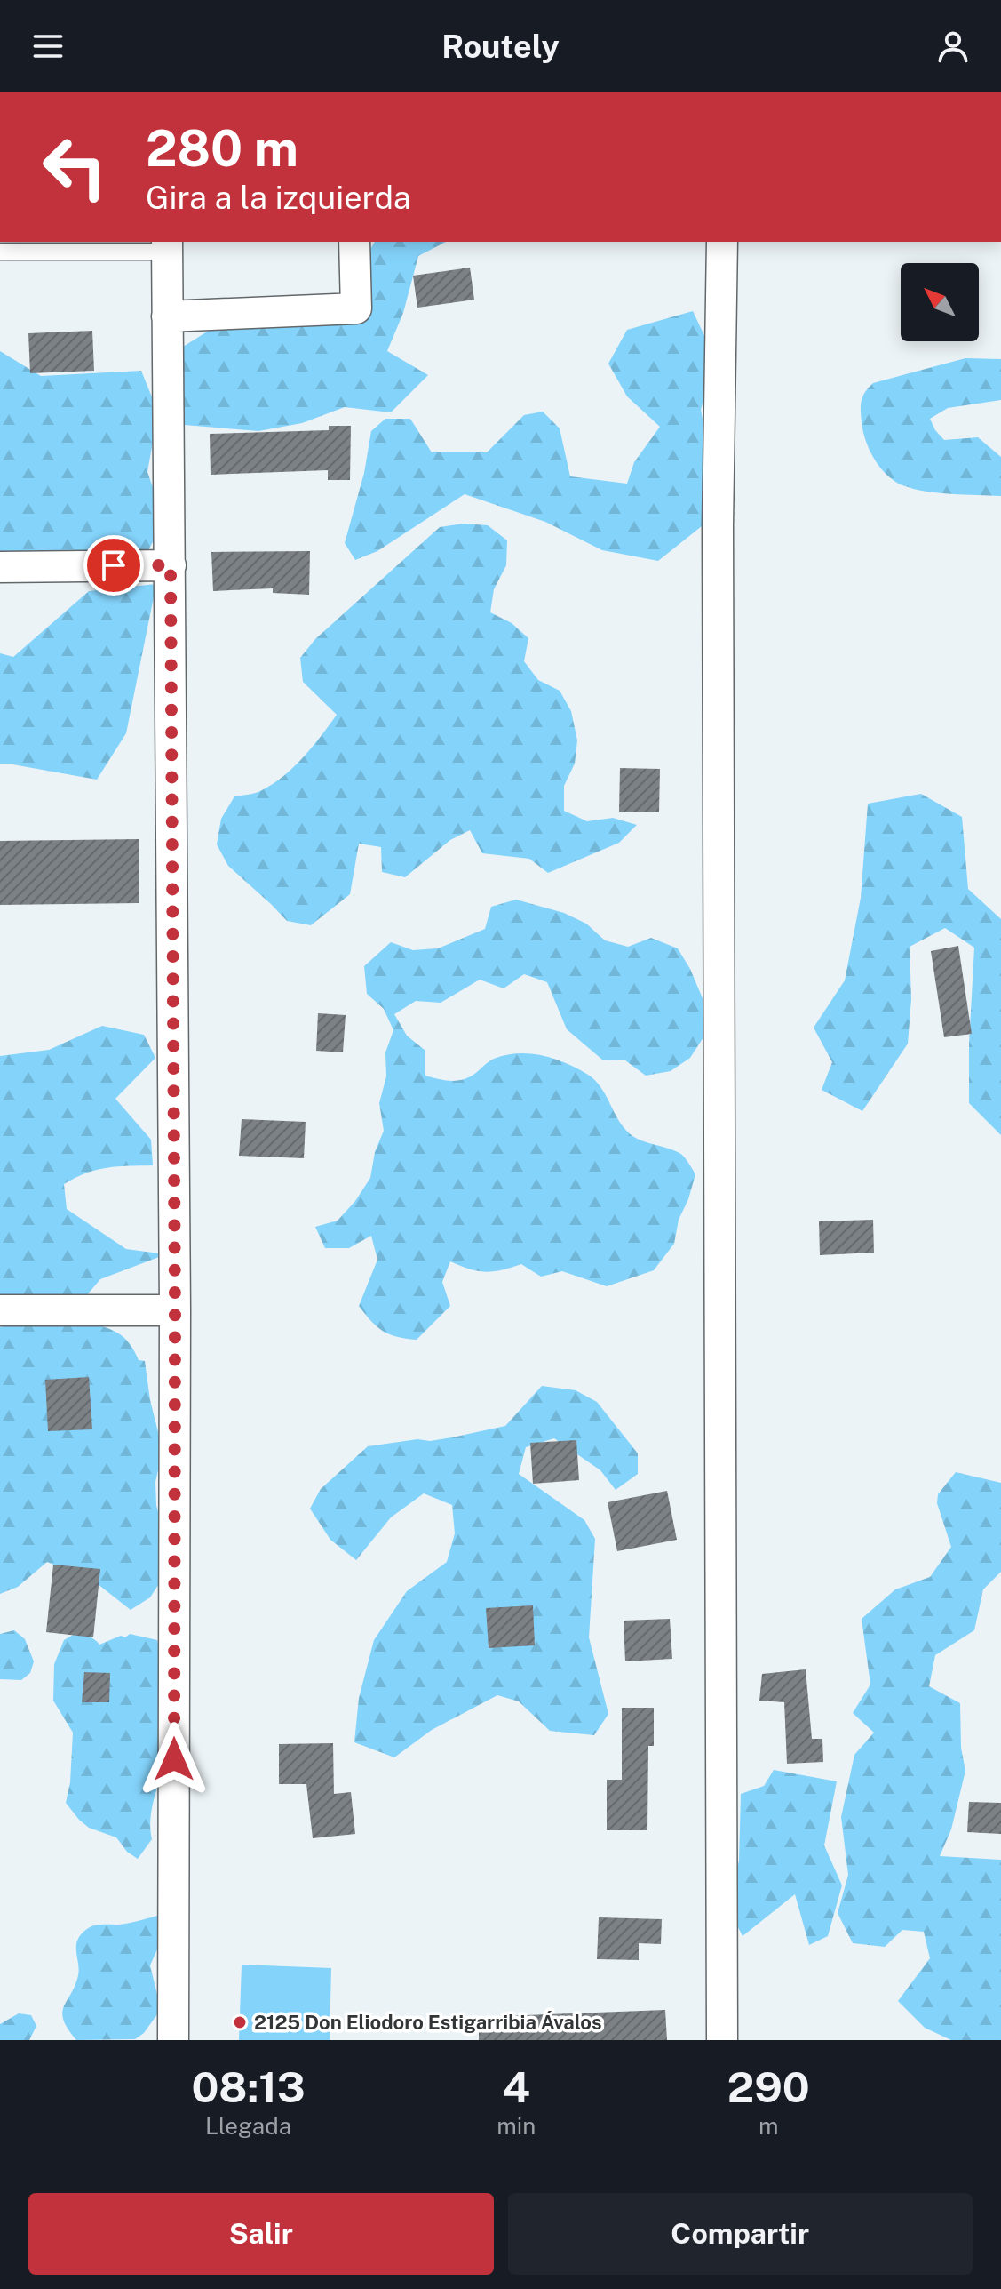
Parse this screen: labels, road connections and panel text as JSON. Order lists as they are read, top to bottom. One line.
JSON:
{"places":["2125 Don Eliodoro Estigarribia Ávalos"],"north":"top left","page":{"header":"Routely","turn":["280 m","Gira a la izquierda"],"eta":["08:13","Llegada","4","min","290","m"],"buttons":["Salir","Compartir"]}}
